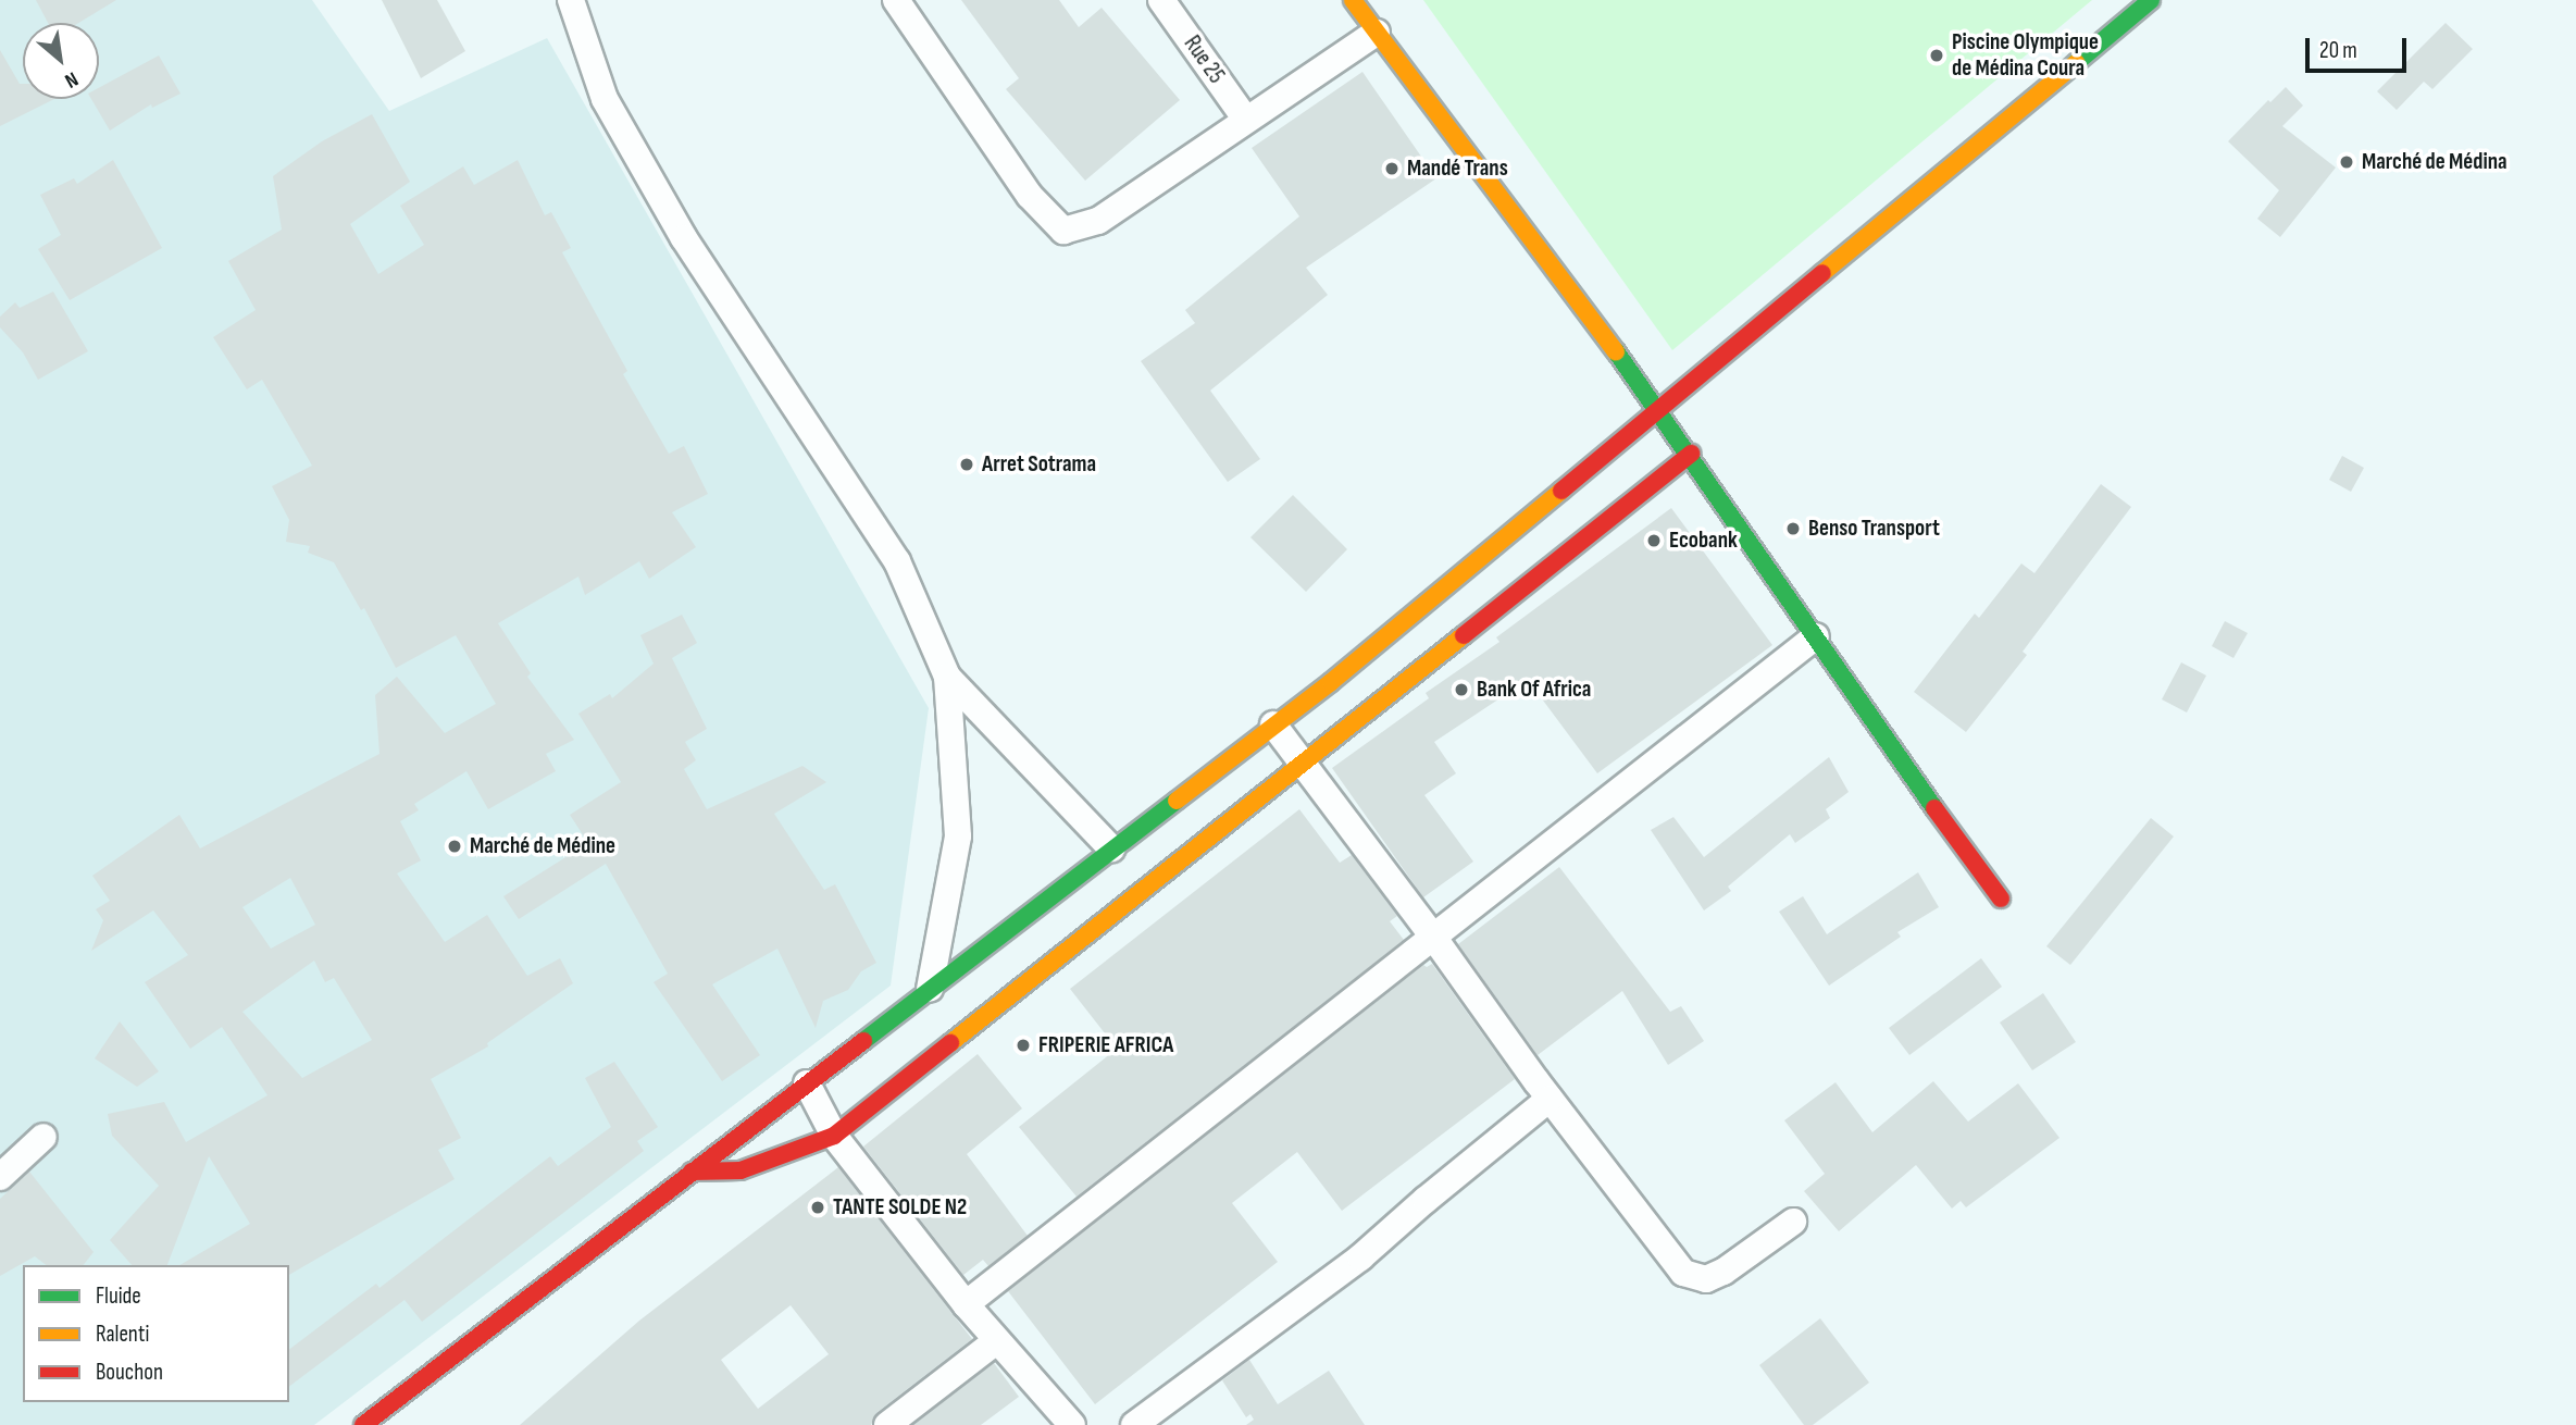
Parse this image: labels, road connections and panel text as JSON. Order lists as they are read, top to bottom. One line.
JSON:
{"streets":{"street":["Rue 25"]},"places":["Piscine Olympique de Médina Coura","Marché de Médina","Mandé Trans","Arret Sotrama","Benso Transport","Ecobank","Bank Of Africa","Marché de Médine","FRIPERIE AFRICA","TANTE SOLDE N2"],"legend":["Fluide","Ralenti","Bouchon"],"scale_bar":"20 m","north":"bottom right"}
